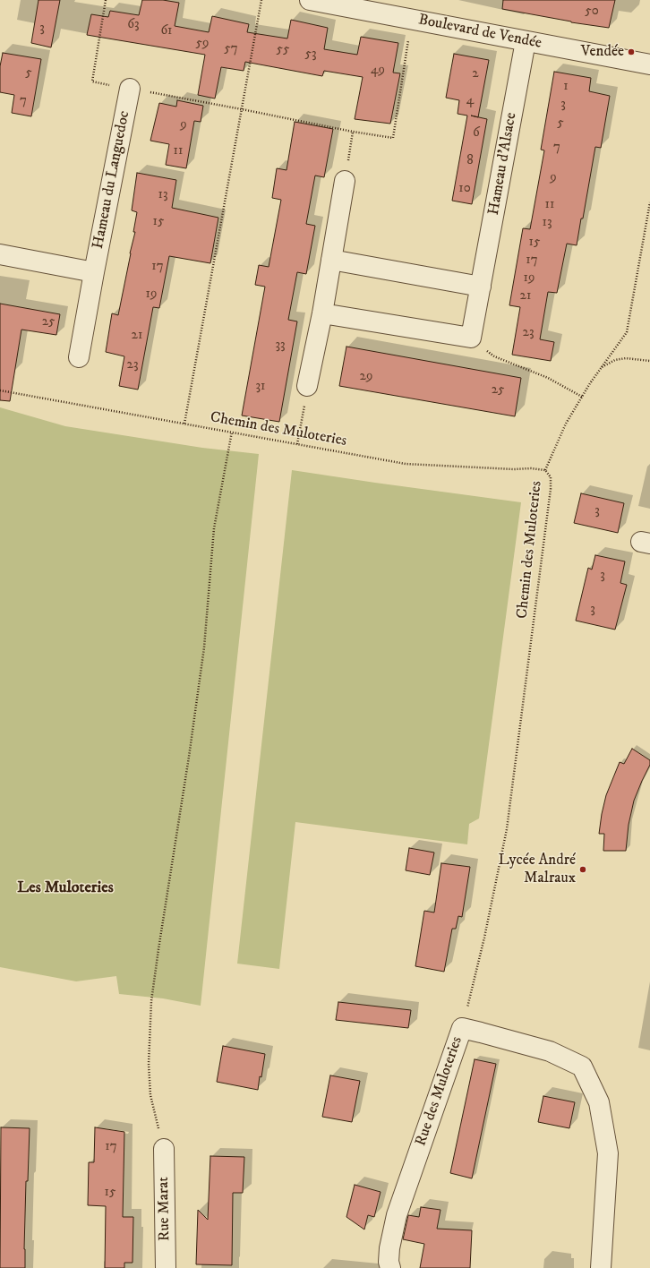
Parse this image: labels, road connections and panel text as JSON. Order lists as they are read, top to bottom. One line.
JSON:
{"streets":{"street":["Boulevard de Vendée","Hameau d'Alsace","Hameau du Languedoc","Rue des Muloteries","Rue Marat"],"path":["Chemin des Muloteries"]},"crossings":[["Boulevard de Vendée","Hameau d'Alsace"],["Chemin des Muloteries","Rue des Muloteries"]],"districts":["Les Muloteries"],"places":["Vendée","Lycée André Malraux"],"house_numbers":["50","63","3","61","59","57","55","53","49","5","2","1","7","4","3","5","9","6","7","11","8","9","10","13","11","15","13","15","17","17","19","19","21","25","23","21","33","23","29","31","25","3","3","3","17","15"]}
